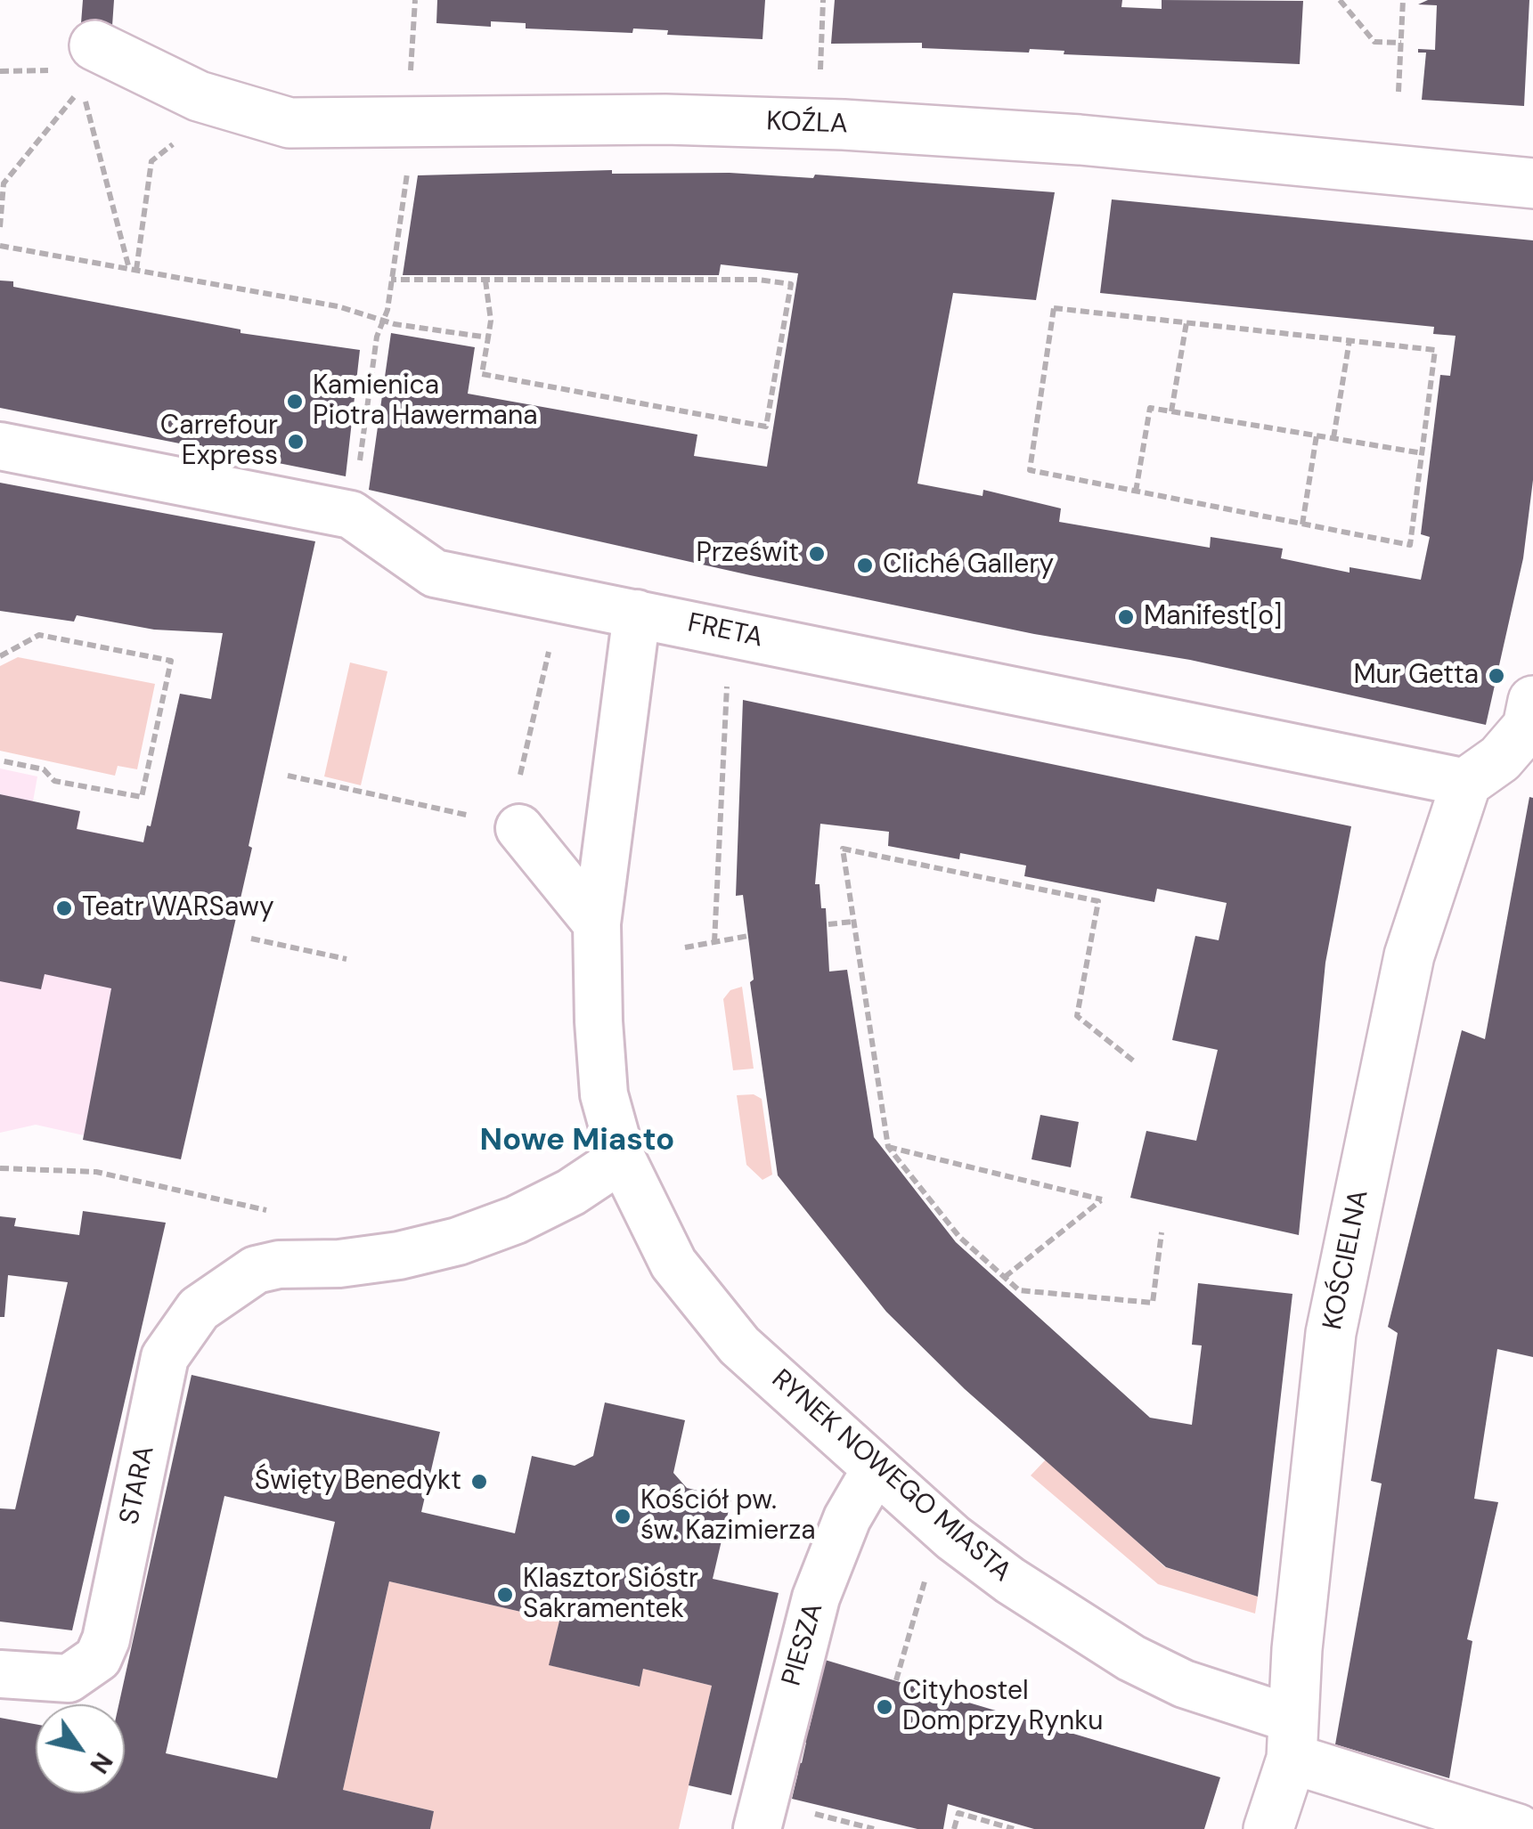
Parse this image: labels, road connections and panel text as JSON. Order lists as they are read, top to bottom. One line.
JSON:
{"streets":{"street":["KOŹLA","FRETA","KOŚCIELNA","RYNEK NOWEGO MIASTA","STARA","PIESZA"]},"crossings":[["FRETA","KOŚCIELNA"],["FRETA","RYNEK NOWEGO MIASTA"],["KOŚCIELNA","RYNEK NOWEGO MIASTA"],["RYNEK NOWEGO MIASTA","STARA"],["RYNEK NOWEGO MIASTA","PIESZA"]],"districts":["Nowe Miasto"],"places":["Kamienica Piotra Hawermana","Carrefour Express","Prześwit","Cliché Gallery","Manifest[o]","Mur Getta","Teatr WARSawy","Święty Benedykt","Kościół pw. św. Kazimierza","Klasztor Sióstr Sakramentek","Cityhostel Dom przy Rynku"],"north":"bottom right"}
